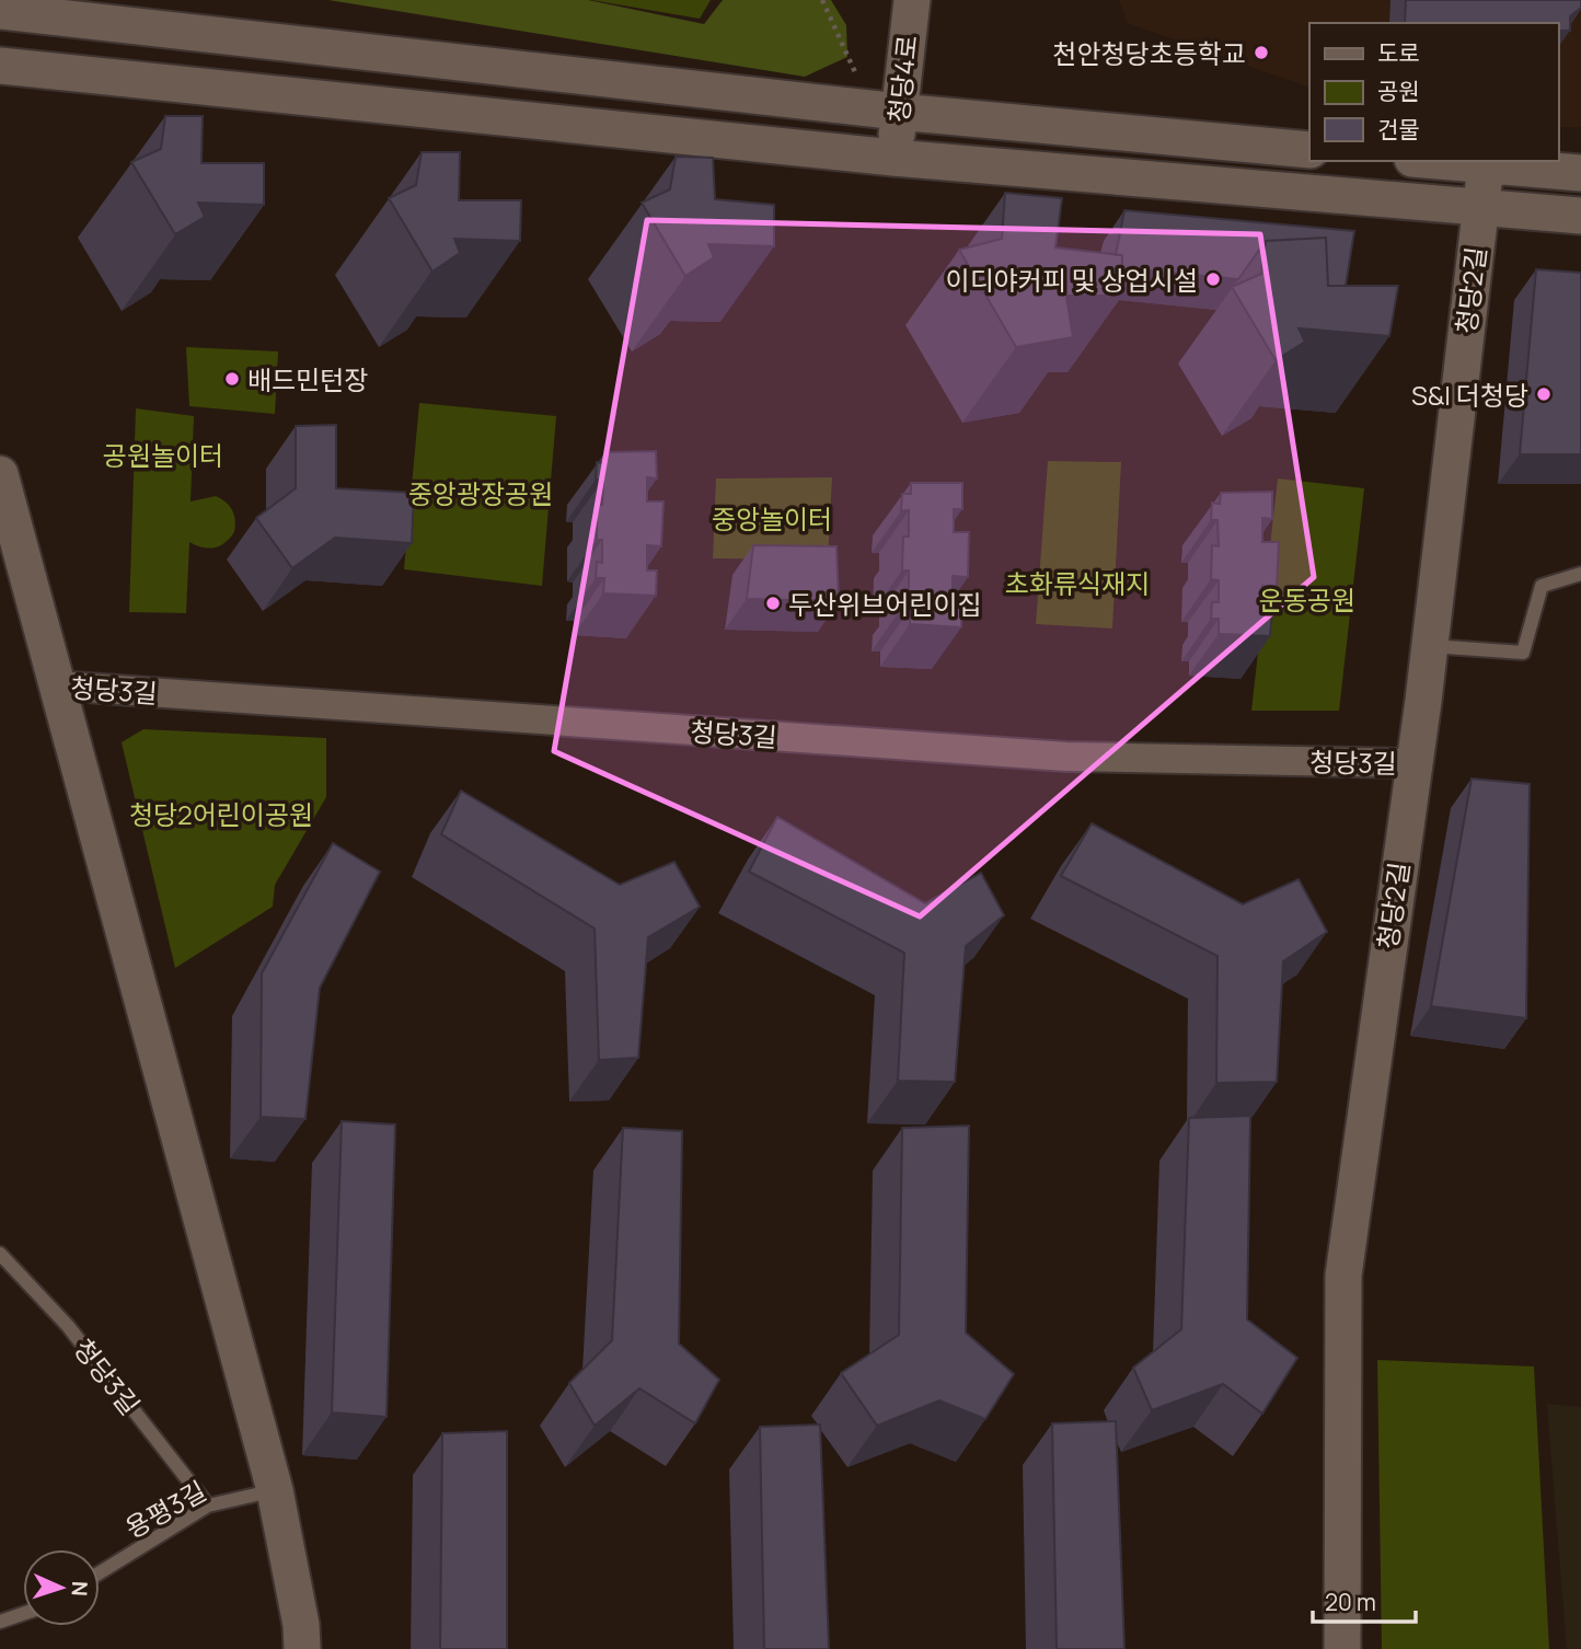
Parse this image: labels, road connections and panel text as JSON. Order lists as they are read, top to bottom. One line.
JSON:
{"streets":{"street":["청당4로","청당2길","청당3길"],"lane":["용평3길"]},"crossings":[["청당2길","청당3길"],["청당3길","용평3길"]],"parks":["공원놀이터","중앙광장공원","중앙놀이터","초화류식재지","운동공원","청당2어린이공원"],"places":["천안청당초등학교","이디야커피 및 상업시설","배드민턴장","S&I 더청당","두산위브어린이집"],"legend":["도로","공원","건물"],"scale_bar":"20 m","north":"right"}
